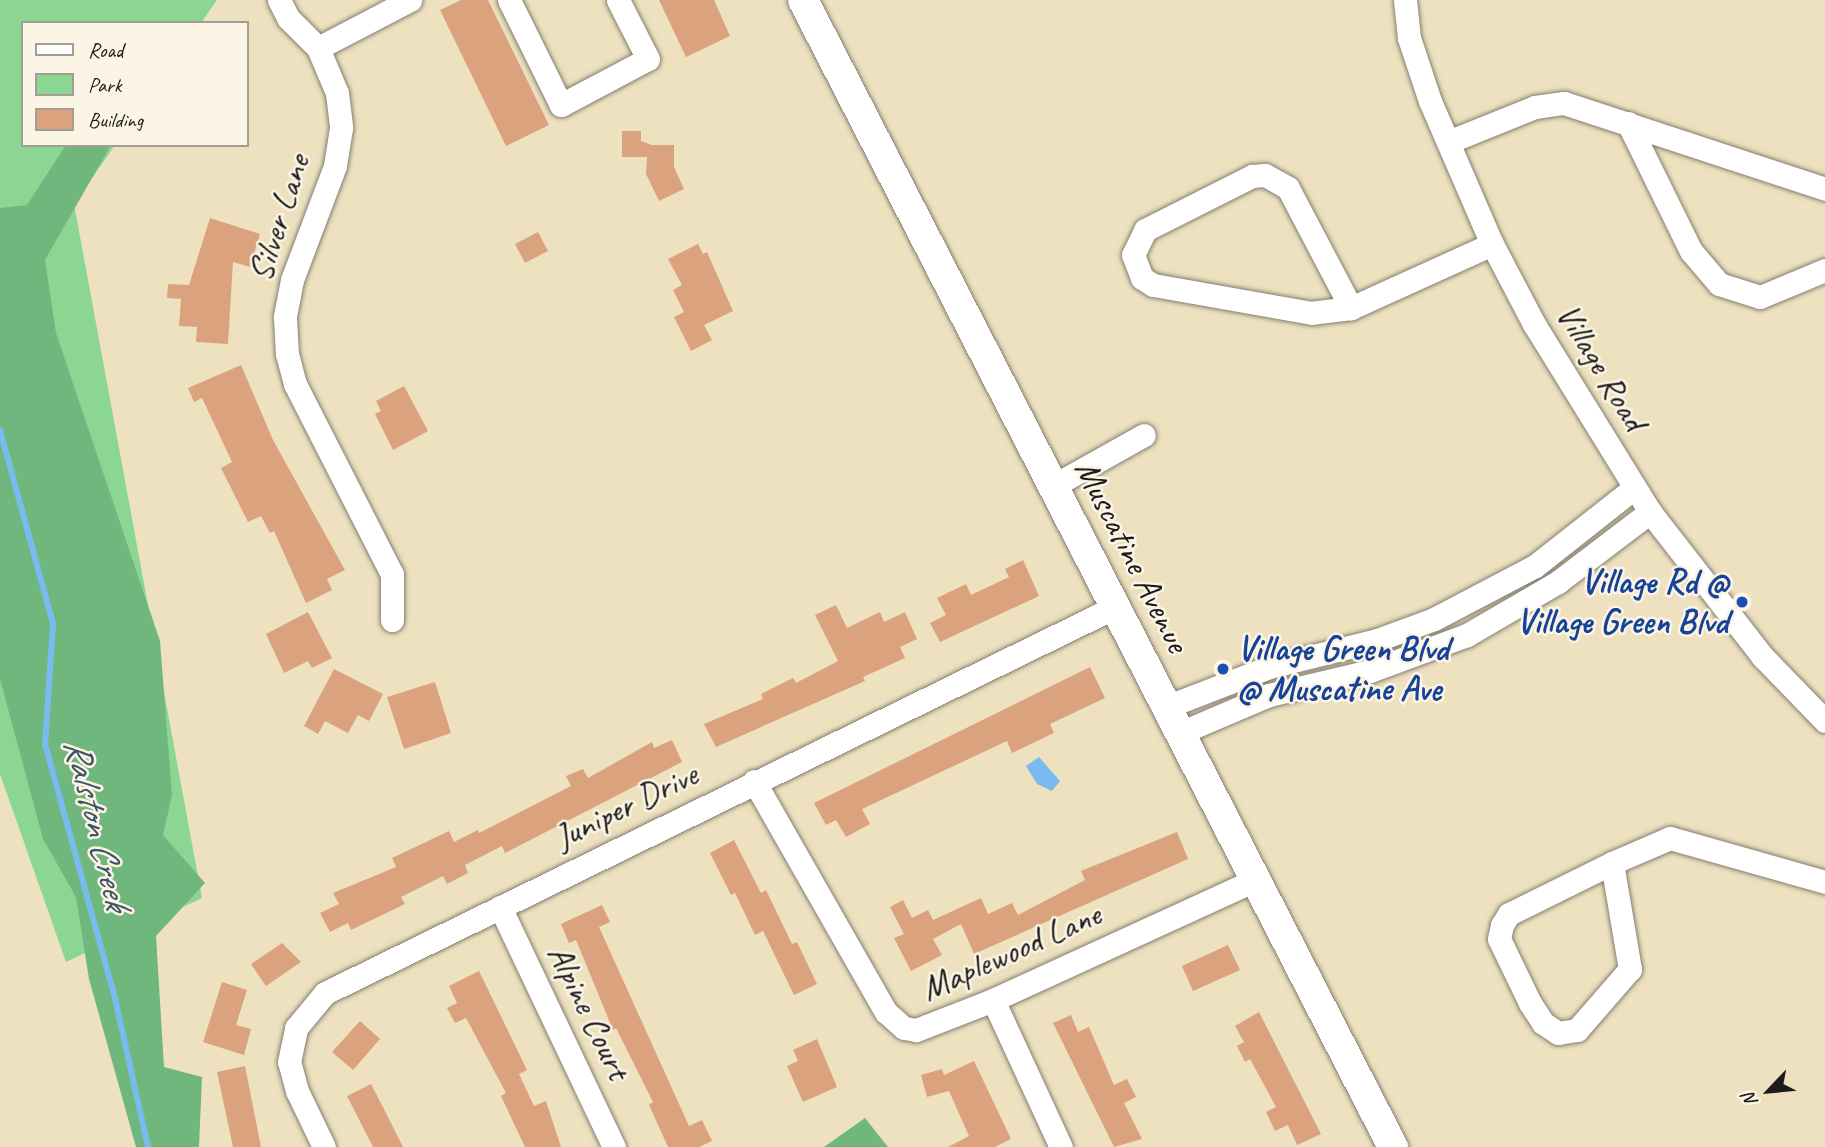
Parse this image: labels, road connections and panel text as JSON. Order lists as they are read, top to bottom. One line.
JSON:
{"streets":{"main road":["Muscatine Avenue"],"street":["Silver Lane","Village Road","Juniper Drive","Maplewood Lane","Alpine Court"]},"crossings":[["Muscatine Avenue","Juniper Drive"],["Muscatine Avenue","Maplewood Lane"],["Juniper Drive","Maplewood Lane"],["Juniper Drive","Alpine Court"]],"water":["Ralston Creek"],"places":["Village Rd @ Village Green Blvd","Village Green Blvd @ Muscatine Ave"],"legend":["Road","Park","Building"],"north":"bottom left"}
